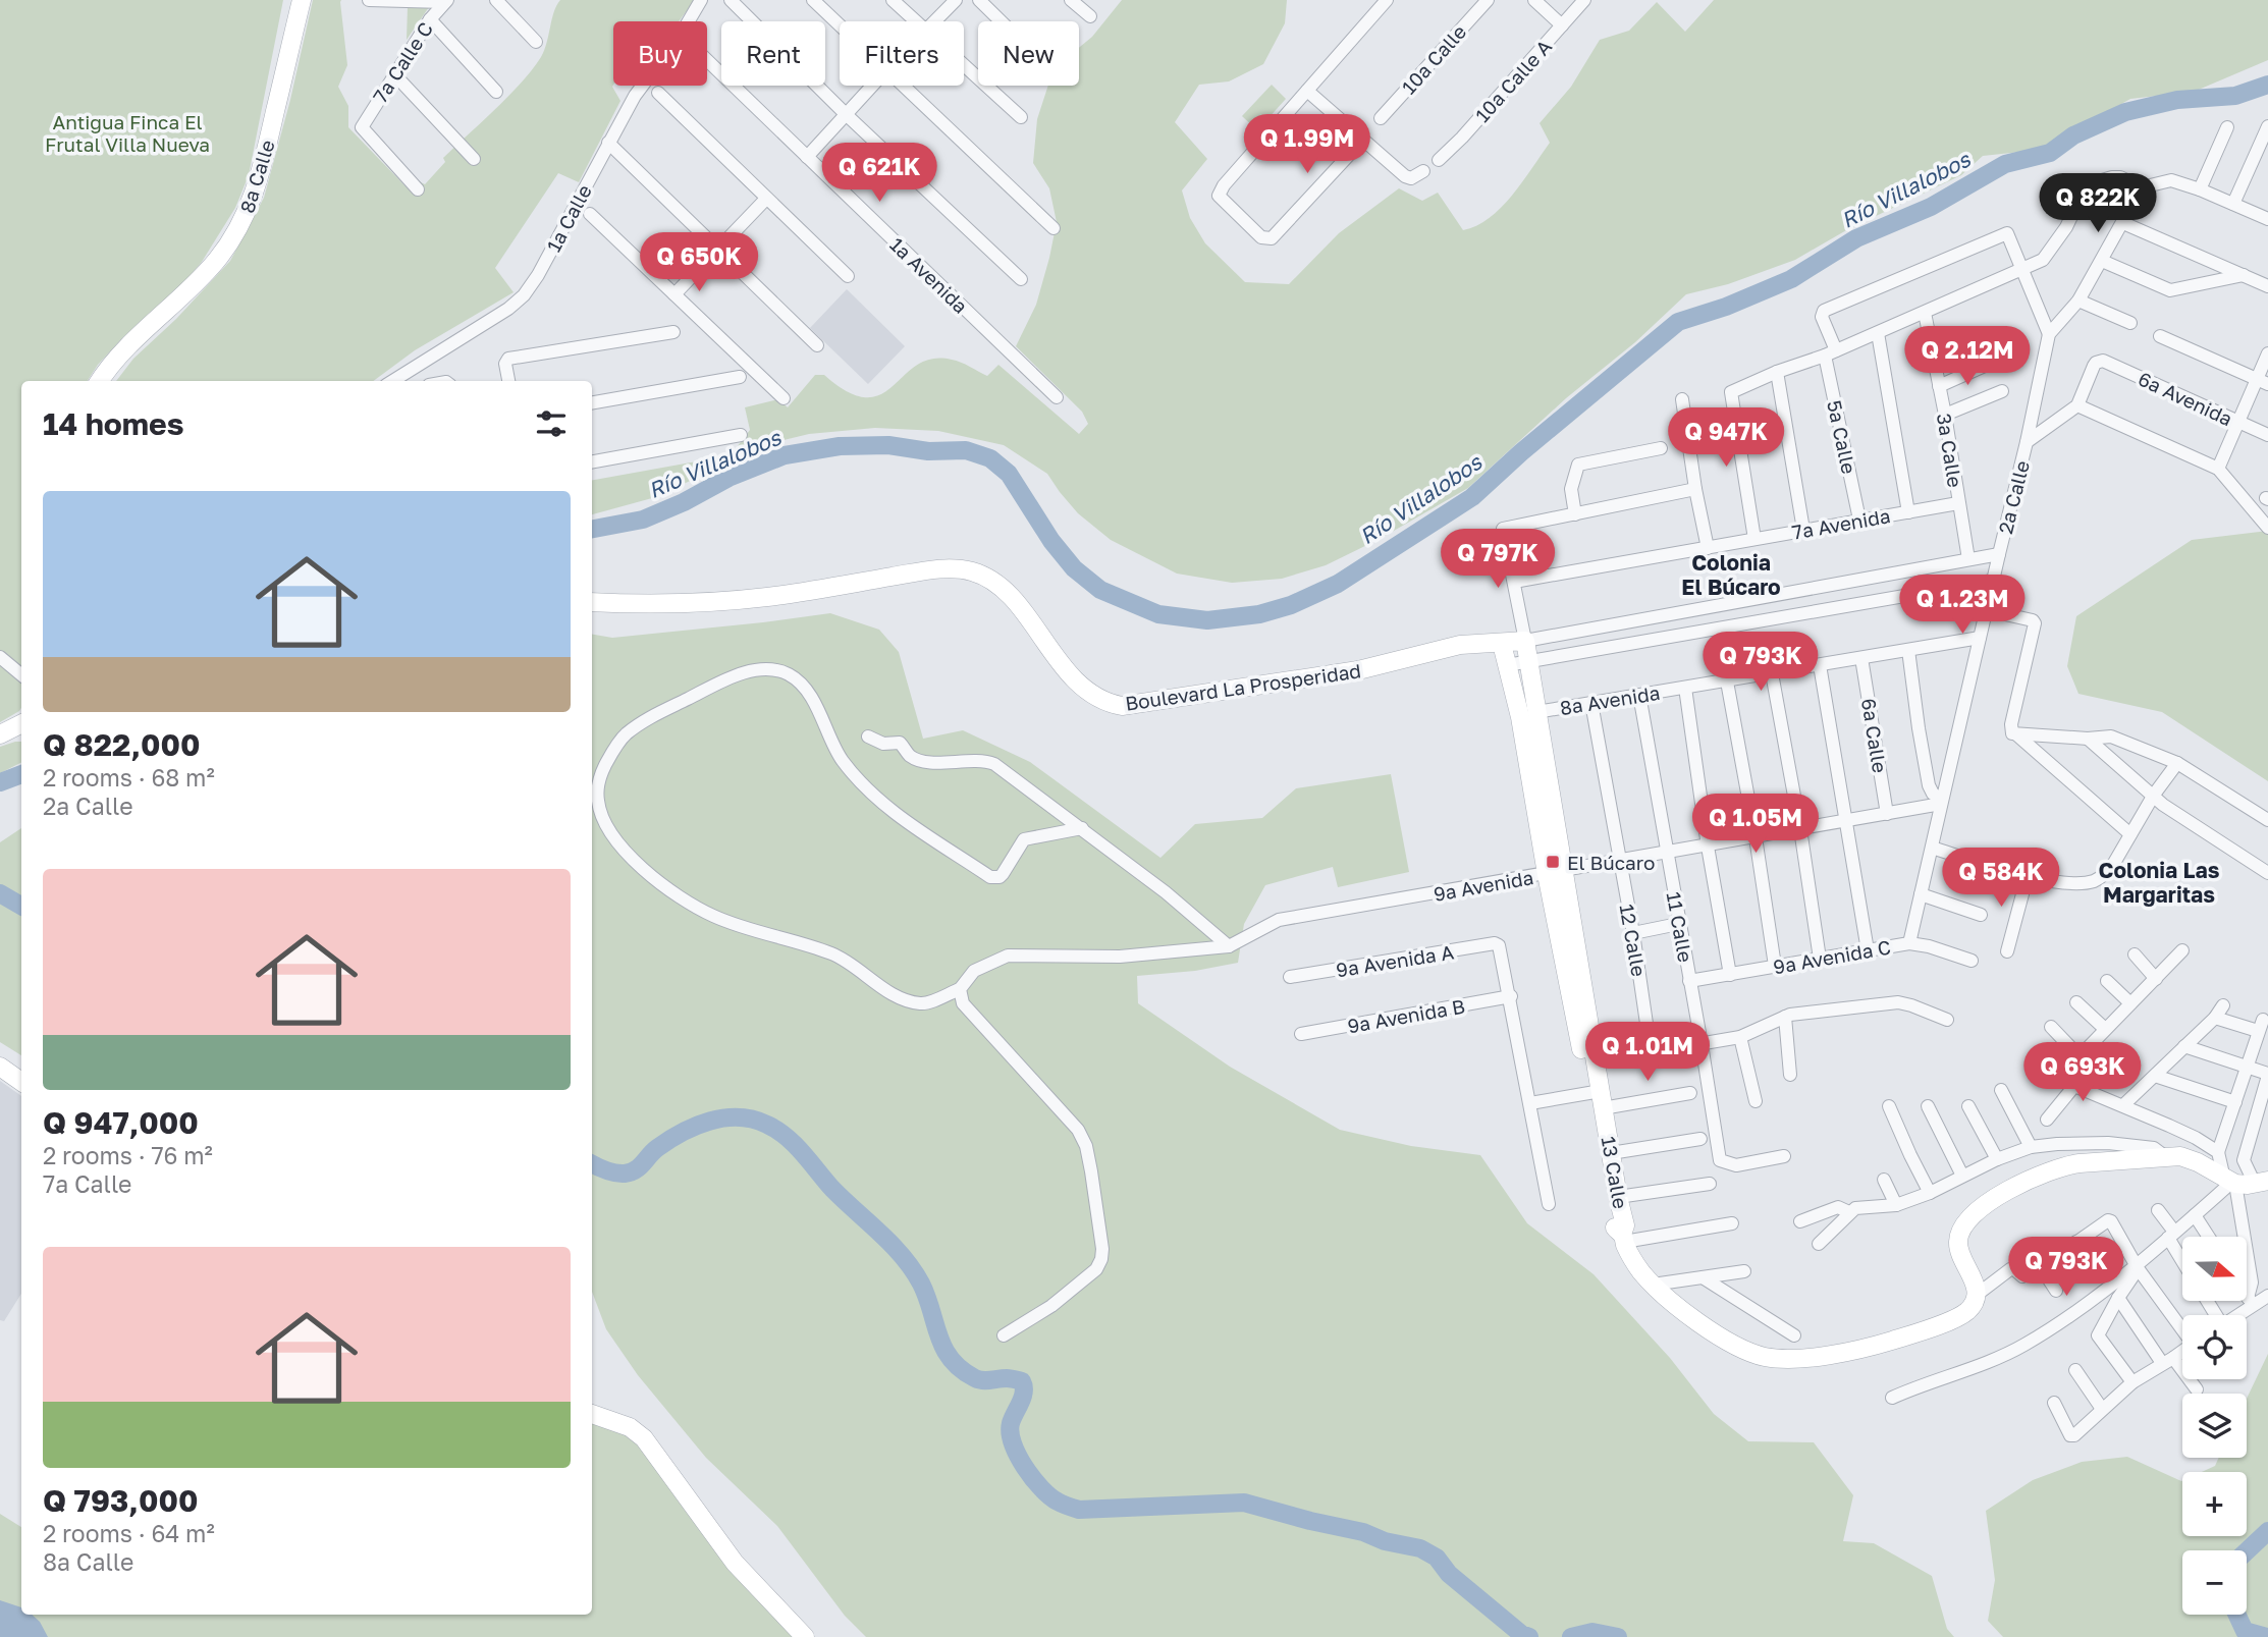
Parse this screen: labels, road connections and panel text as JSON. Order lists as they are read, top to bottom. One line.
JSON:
{"streets":{"main road":["8a Calle","Boulevard La Prosperidad","13 Calle"],"street":["10a Calle","7a Calle C","10a Calle A","1a Calle","1a Avenida","6a Avenida","5a Calle","3a Calle","2a Calle","7a Avenida","8a Avenida","6a Calle","9a Avenida","11 Calle","12 Calle","9a Avenida C","9a Avenida A","9a Avenida B"]},"crossings":[["5a Calle","7a Avenida"],["3a Calle","7a Avenida"],["2a Calle","8a Avenida"],["2a Calle","9a Avenida"],["2a Calle","9a Avenida C"],["Boulevard La Prosperidad","13 Calle"],["8a Avenida","6a Calle"],["8a Avenida","11 Calle"],["8a Avenida","12 Calle"],["8a Avenida","13 Calle"],["6a Calle","9a Avenida"],["9a Avenida","11 Calle"],["9a Avenida","12 Calle"],["9a Avenida","13 Calle"],["11 Calle","9a Avenida C"],["9a Avenida A","9a Avenida B"]],"districts":["Colonia El Búcaro","Colonia Las Margaritas"],"water":["Río Villalobos"],"parks":["Antigua Finca El Frutal Villa Nueva"],"places":{"transit":["El Búcaro"]},"north":"right","page":{"chip":["Buy","Rent","Filters","New"],"price":["Q 1.99M","Q 621K","Q 822K","Q 650K","Q 2.12M","Q 947K","Q 797K","Q 1.23M","Q 793K","Q 1.05M","Q 584K","Q 1.01M","Q 693K","Q 793K"],"heading":"14 homes","list":[{"name":"Q 822,000","note":"2 rooms · 68 m² · 2a Calle"},{"name":"Q 947,000","note":"2 rooms · 76 m² · 7a Calle"},{"name":"Q 793,000","note":"2 rooms · 64 m² · 8a Calle"}],"map_buttons":["+","−"]}}
